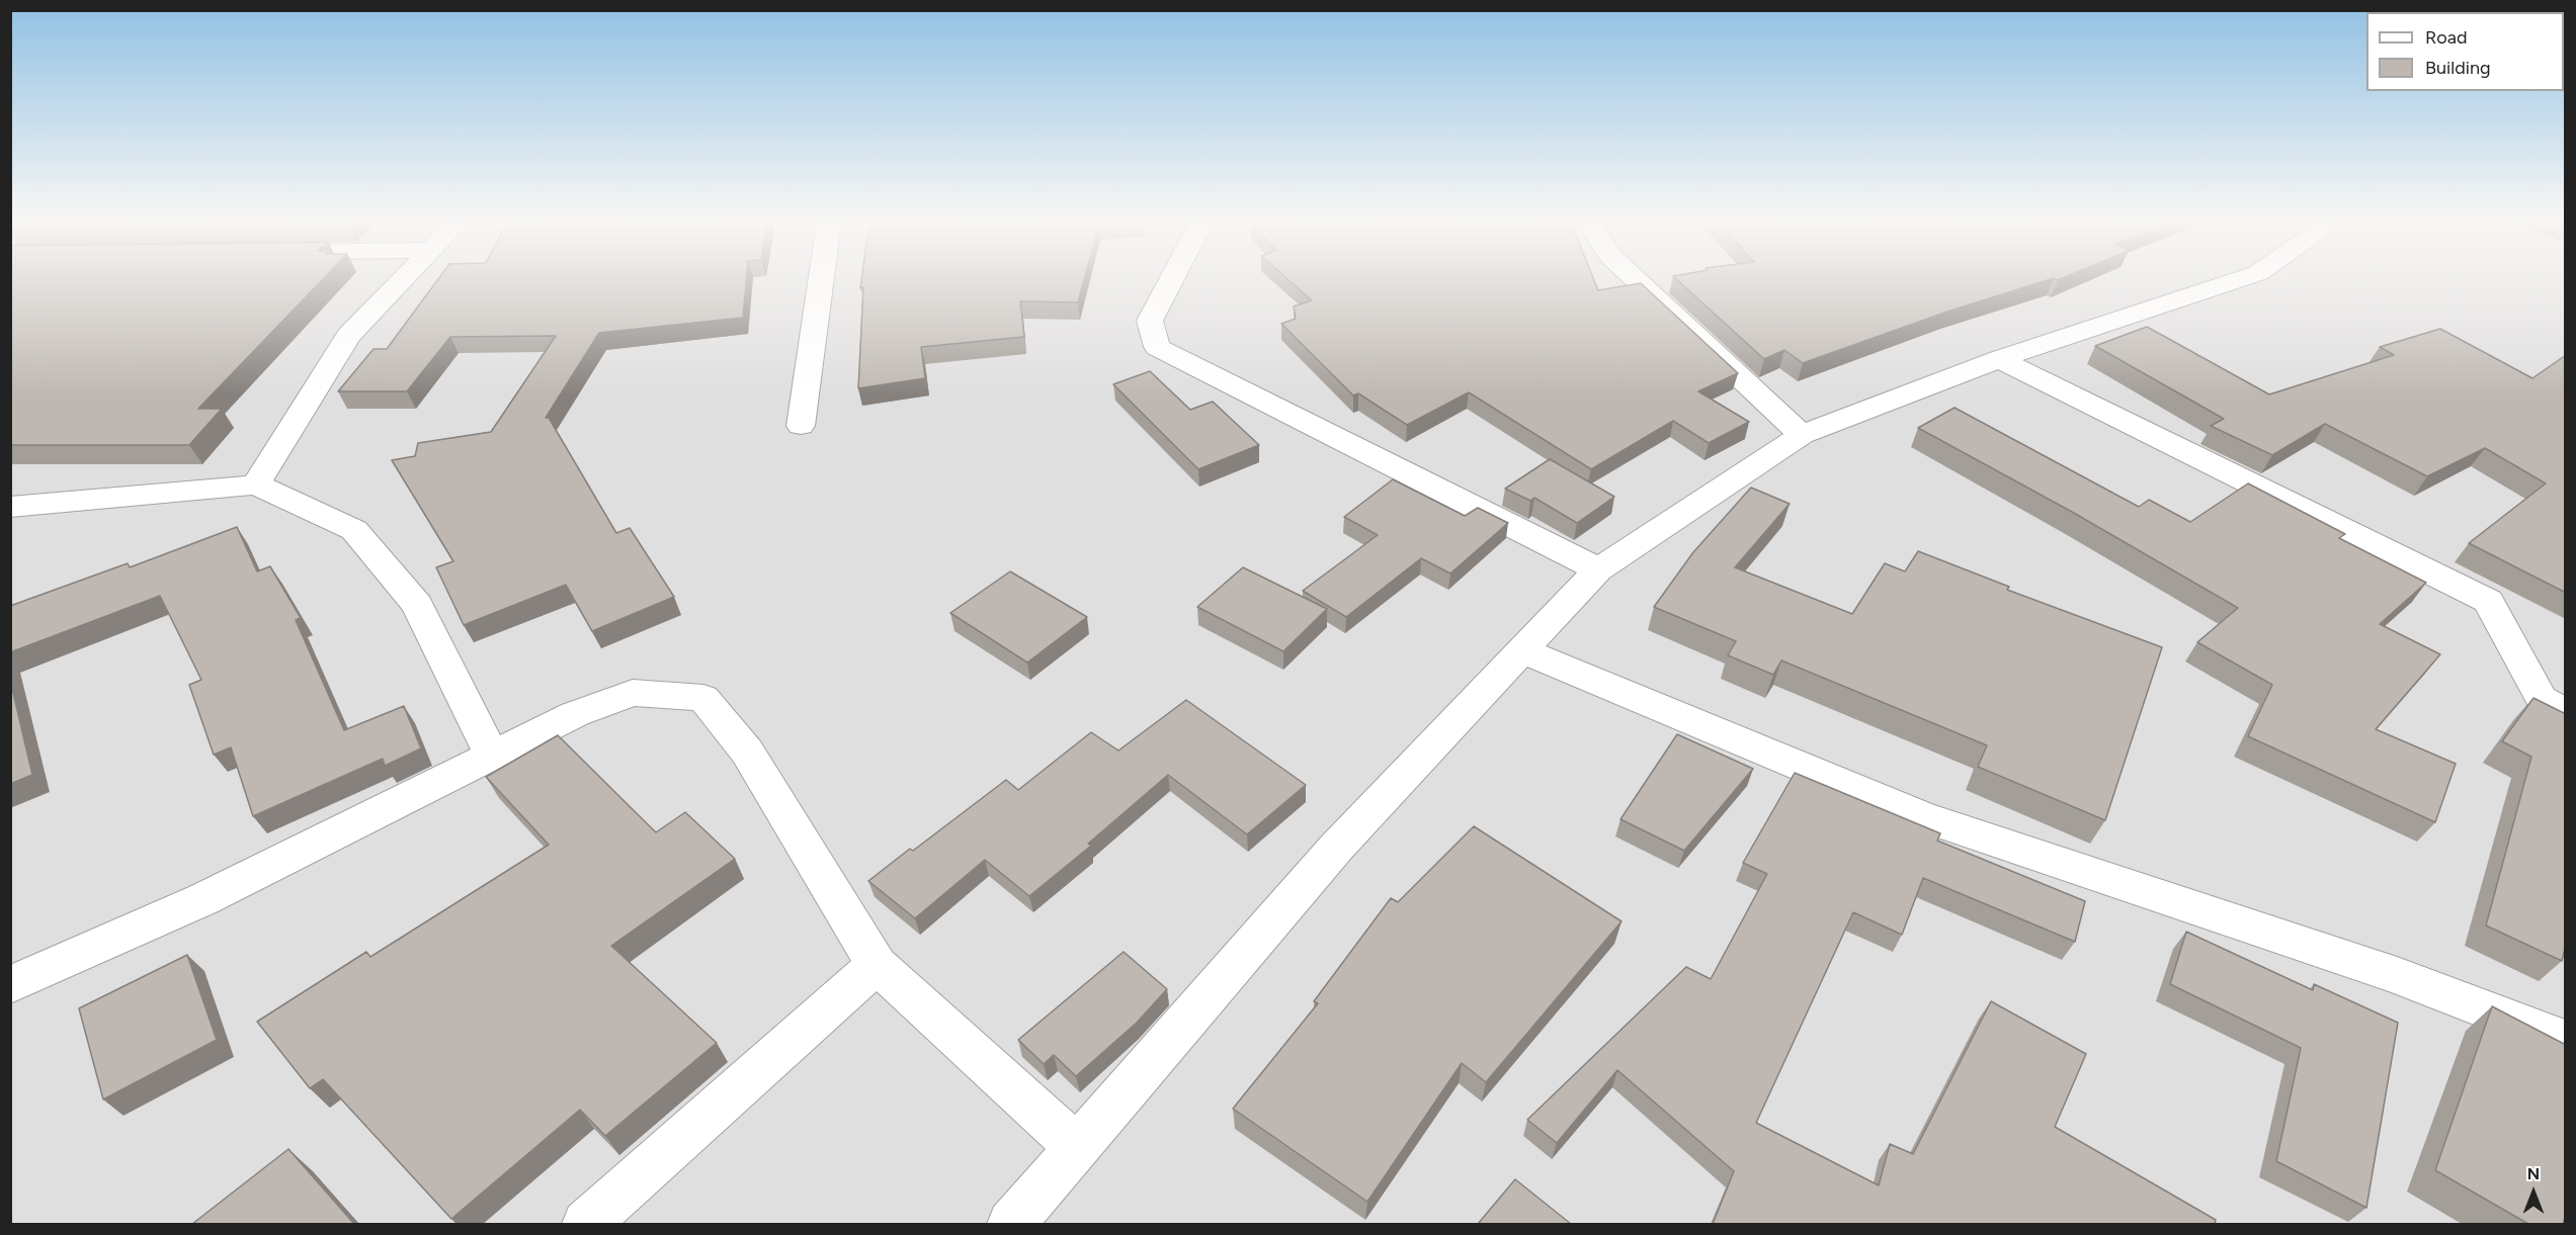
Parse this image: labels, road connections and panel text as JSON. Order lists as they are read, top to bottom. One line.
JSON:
{"legend":["Road","Building"],"north":"top"}
